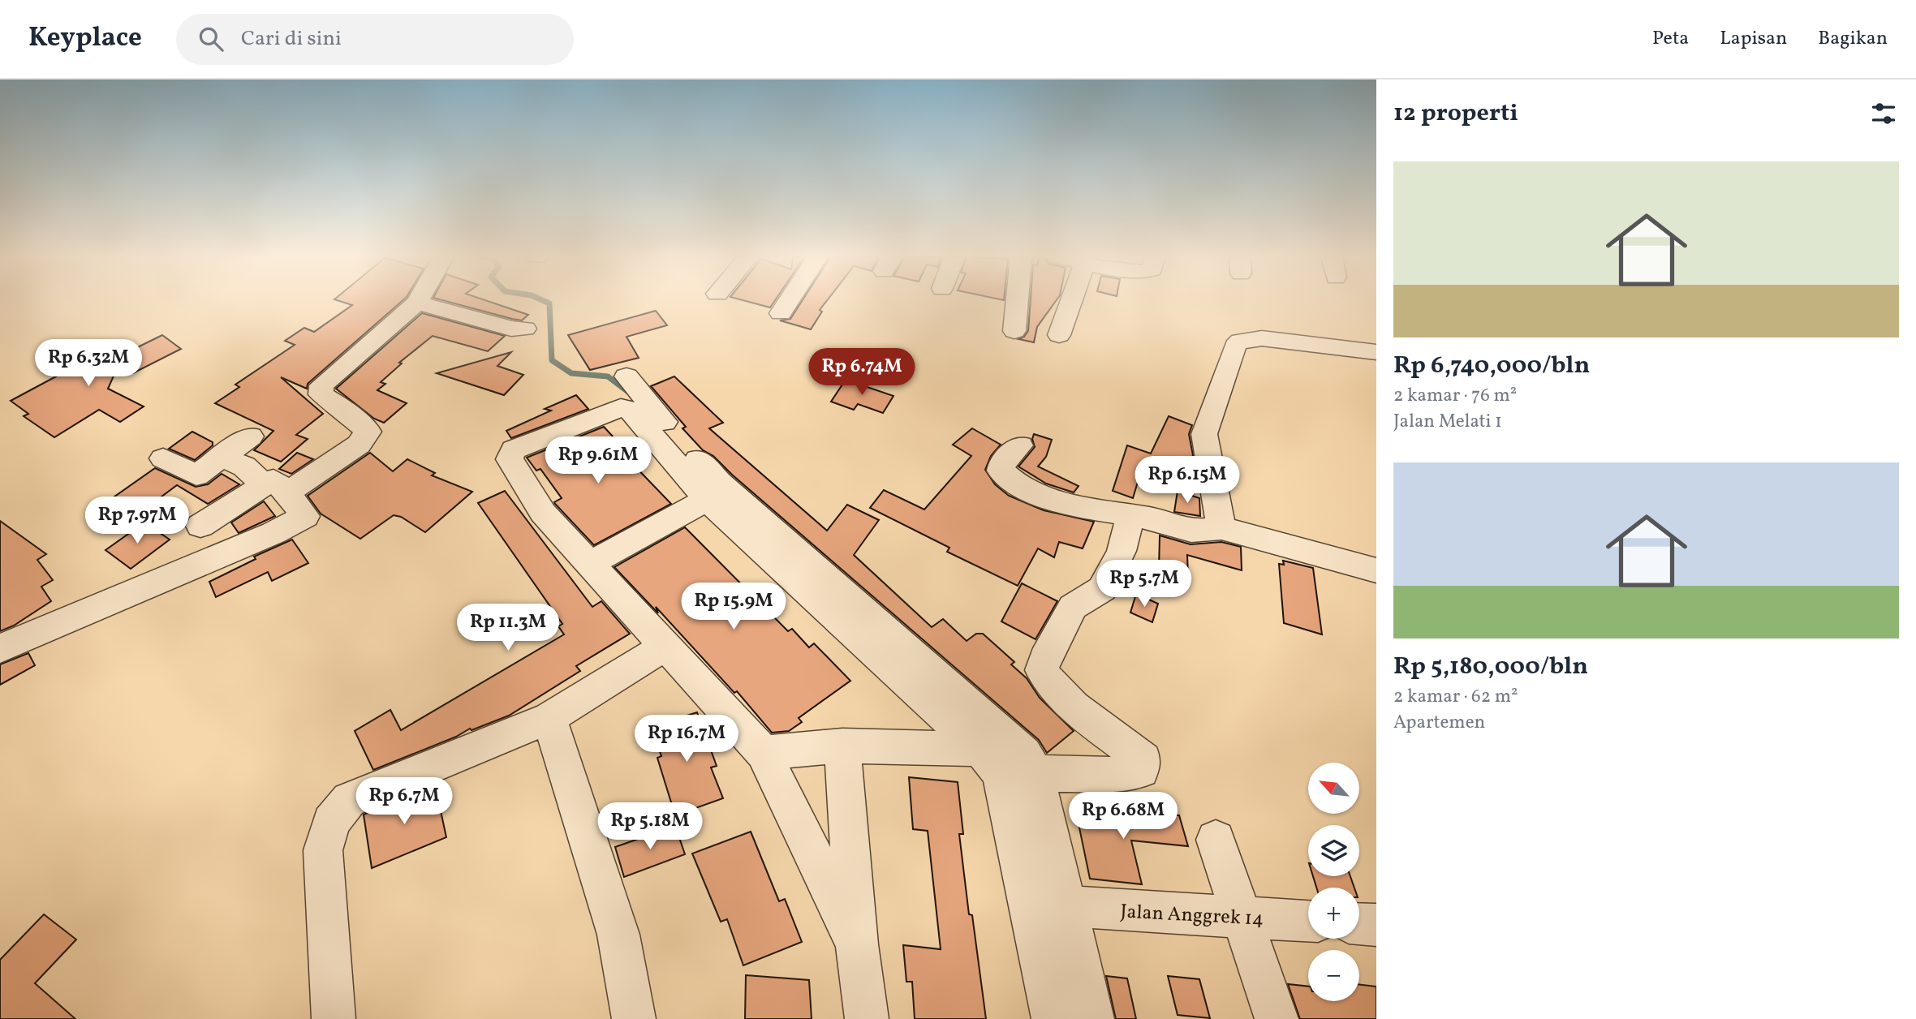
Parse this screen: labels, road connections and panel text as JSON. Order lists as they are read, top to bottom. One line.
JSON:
{"streets":{"street":["Jalan Anggrek 14"]},"north":"top left","page":{"header":"Keyplace","search":"Cari di sini","nav":["Peta","Lapisan","Bagikan"],"heading":"12 properti","list":[{"name":"Rp 6,740,000/bln","note":"2 kamar · 76 m² · Jalan Melati 1"},{"name":"Rp 5,180,000/bln","note":"2 kamar · 62 m² · Apartemen"}],"price":["Rp 6.32M","Rp 6.74M","Rp 9.61M","Rp 6.15M","Rp 7.97M","Rp 5.7M","Rp 15.9M","Rp 11.3M","Rp 16.7M","Rp 6.7M","Rp 6.68M","Rp 5.18M"],"map_buttons":["+","−"]}}
